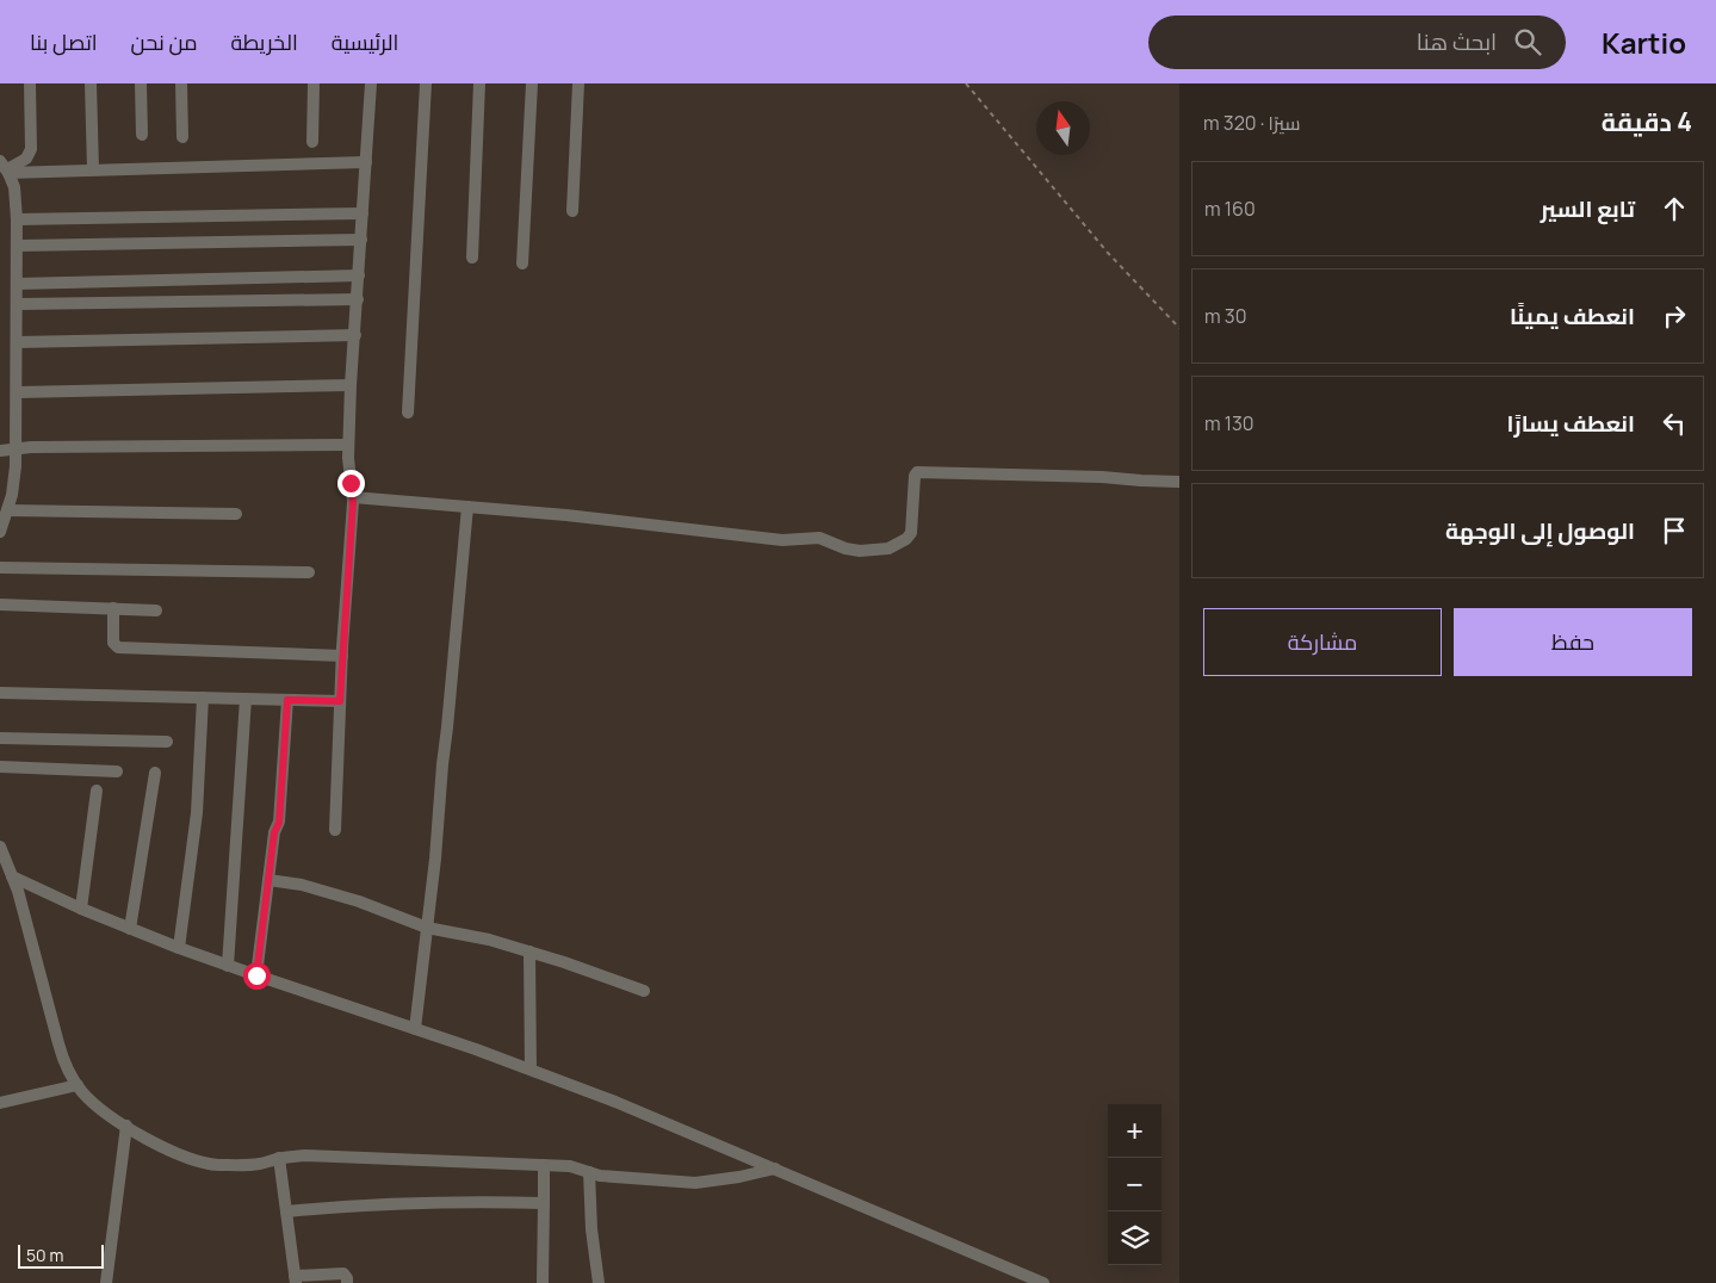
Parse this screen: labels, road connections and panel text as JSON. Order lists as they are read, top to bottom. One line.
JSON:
{"scale_bar":"50 m","north":"top","page":{"header":"Kartio","search":"ابحث هنا","nav":["الرئيسية","الخريطة","من نحن","اتصل بنا"],"heading":["4 دقيقة","سيرًا · 320 m"],"list":[["تابع السير","160 m"],["انعطف يمينًا","30 m"],["انعطف يسارًا","130 m"],"الوصول إلى الوجهة"],"buttons":["حفظ","مشاركة"],"map_buttons":["+","−"],"scale":"50 m"}}
